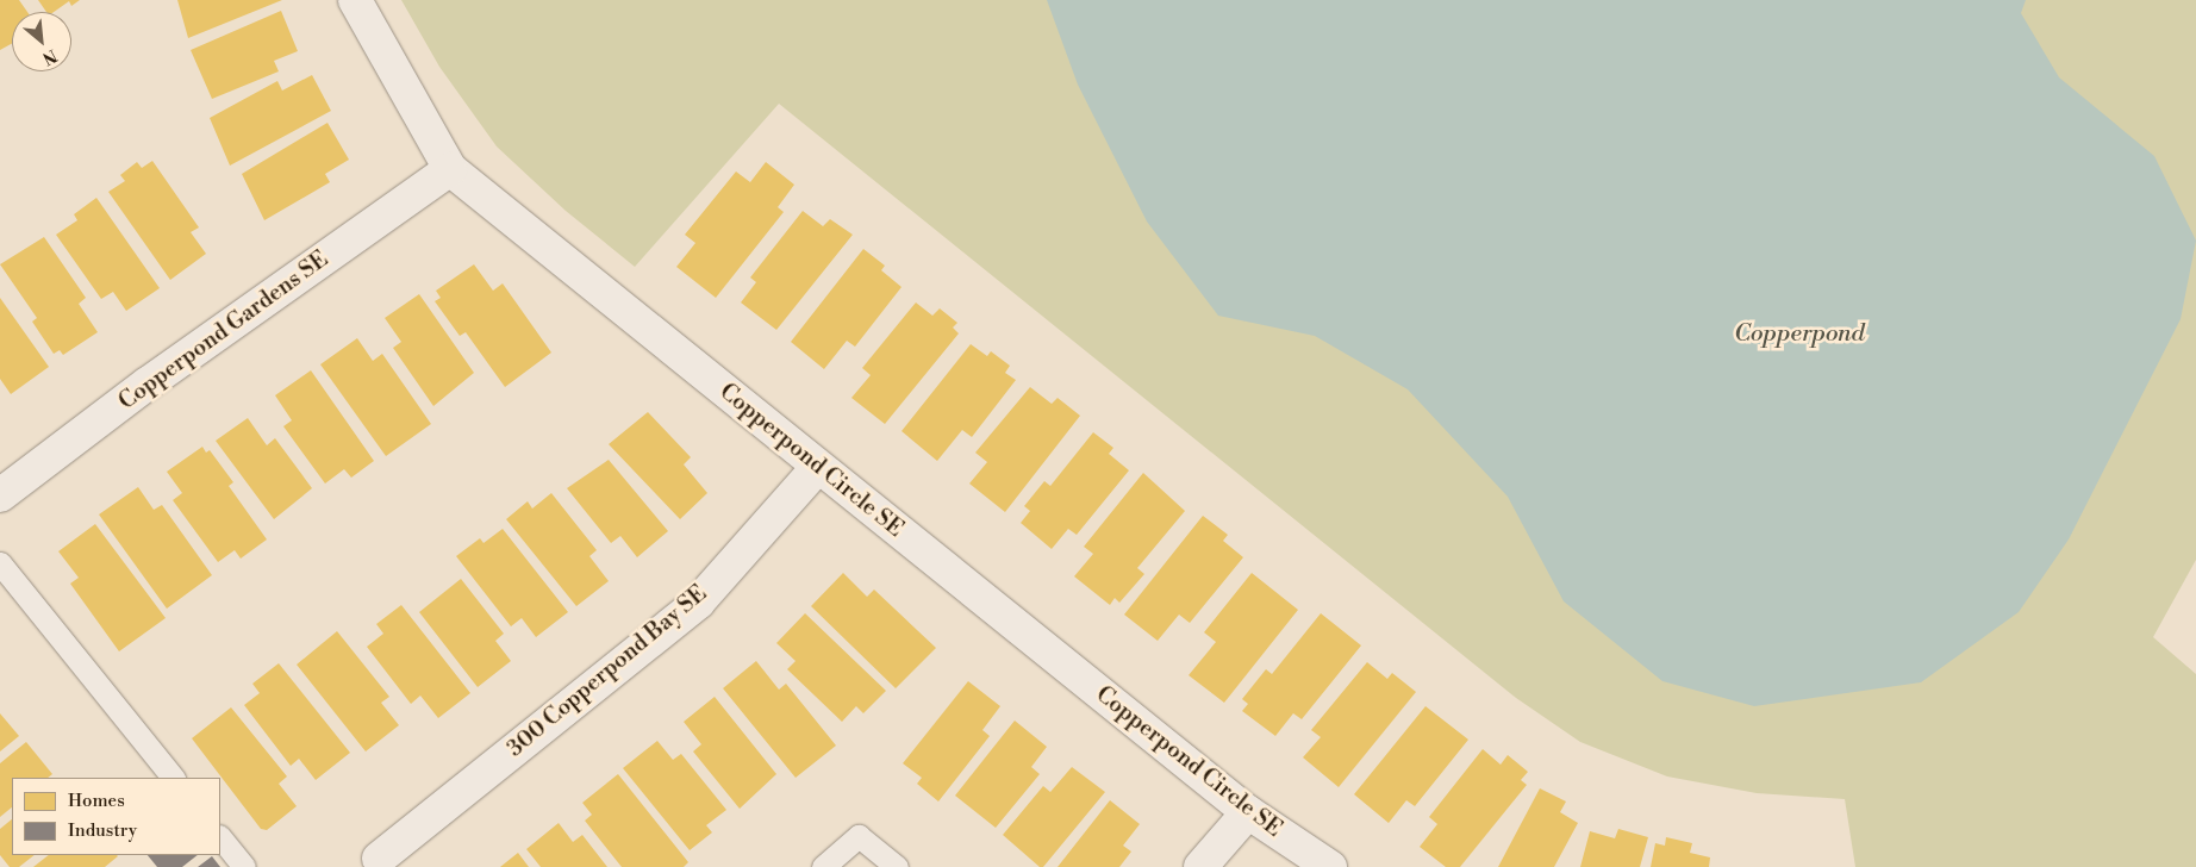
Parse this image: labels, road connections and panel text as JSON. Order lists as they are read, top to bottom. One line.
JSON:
{"streets":{"street":["Copperpond Gardens SE","Copperpond Circle SE","300 Copperpond Bay SE"]},"crossings":[["Copperpond Gardens SE","Copperpond Circle SE"],["Copperpond Circle SE","300 Copperpond Bay SE"]],"water":["Copperpond"],"legend":["Homes","Industry"],"north":"bottom right"}
